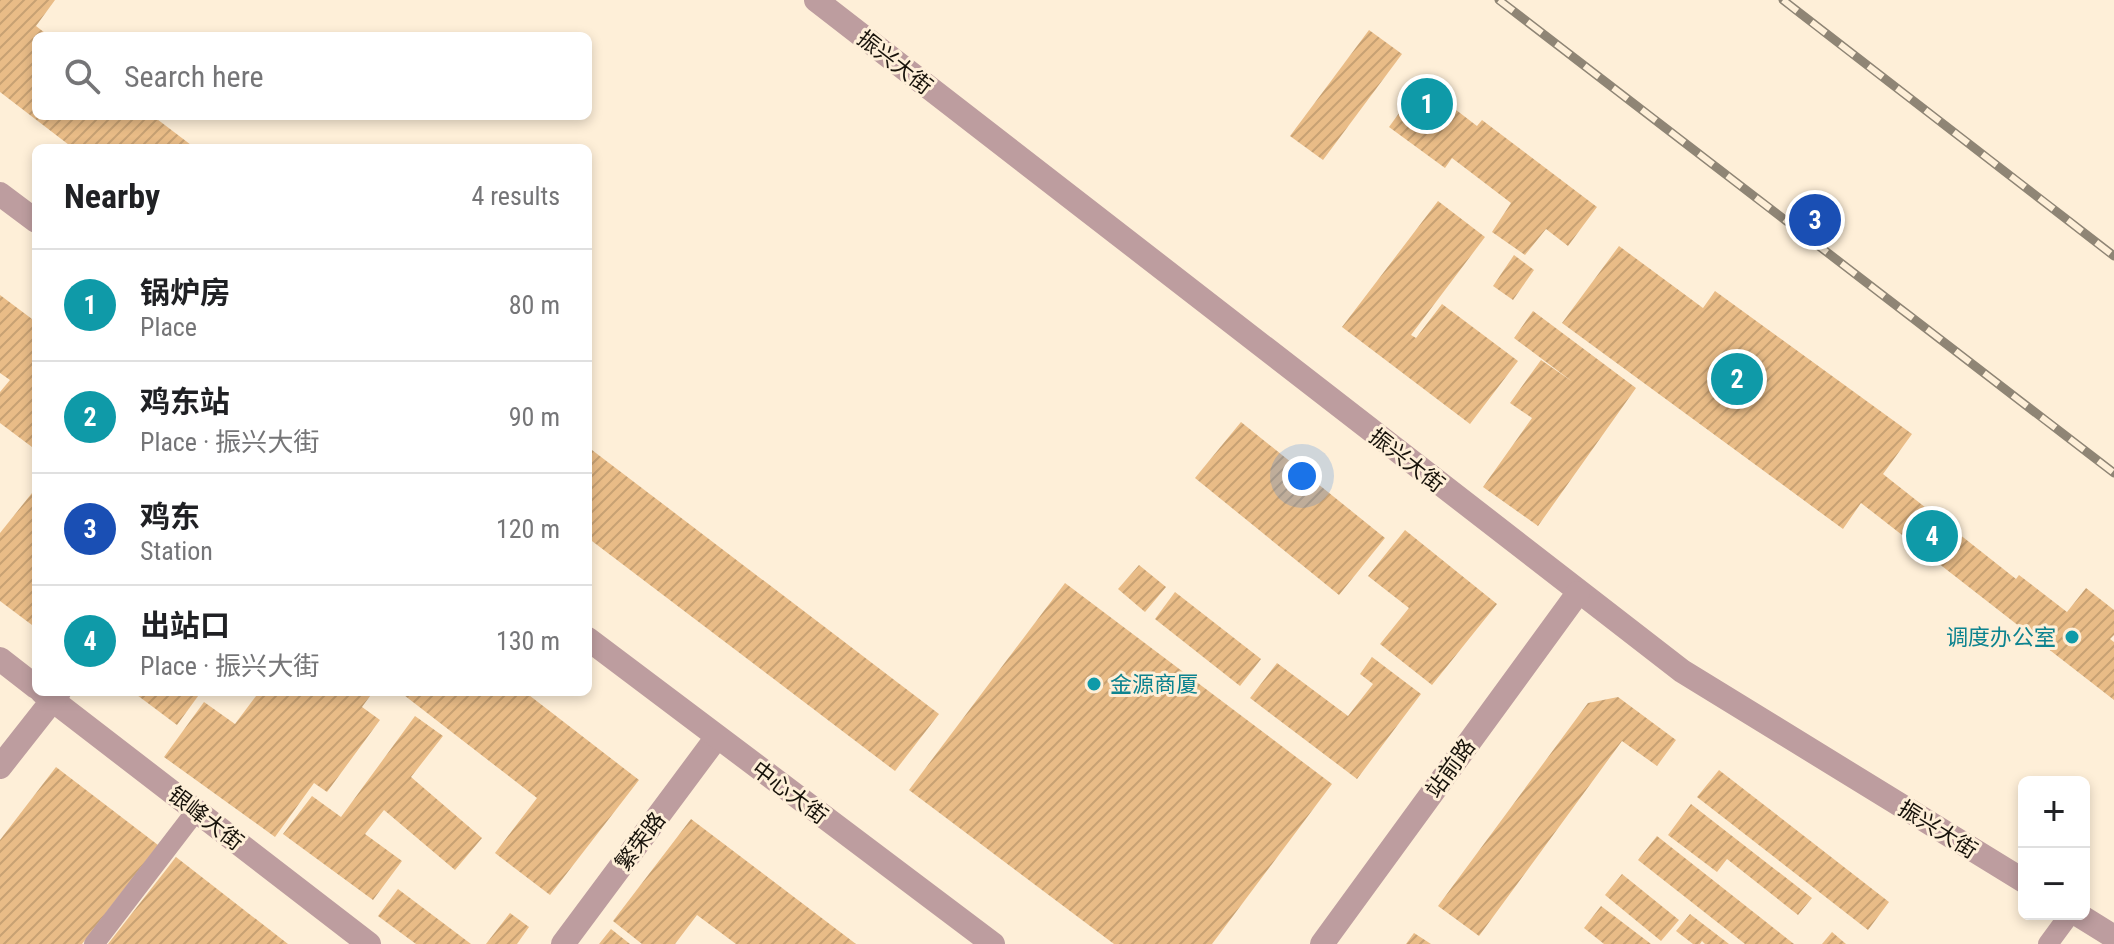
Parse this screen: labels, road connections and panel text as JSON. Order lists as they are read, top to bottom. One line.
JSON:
{"streets":{"street":["振兴大街","站前路","中心大街","银峰大街","繁荣路"]},"crossings":[["振兴大街","站前路"],["中心大街","繁荣路"]],"places":["调度办公室","金源商厦"],"page":{"search":"Search here","pins":["1","3","2","4"],"heading":["Nearby","4 results"],"list":[{"mark":"1","name":"锅炉房","note":"Place","value":"80 m"},{"mark":"2","name":"鸡东站","note":"Place · 振兴大街","value":"90 m"},{"mark":"3","name":"鸡东","note":"Station","value":"120 m"},{"mark":"4","name":"出站口","note":"Place · 振兴大街","value":"130 m"}],"map_buttons":["+","−"]}}
